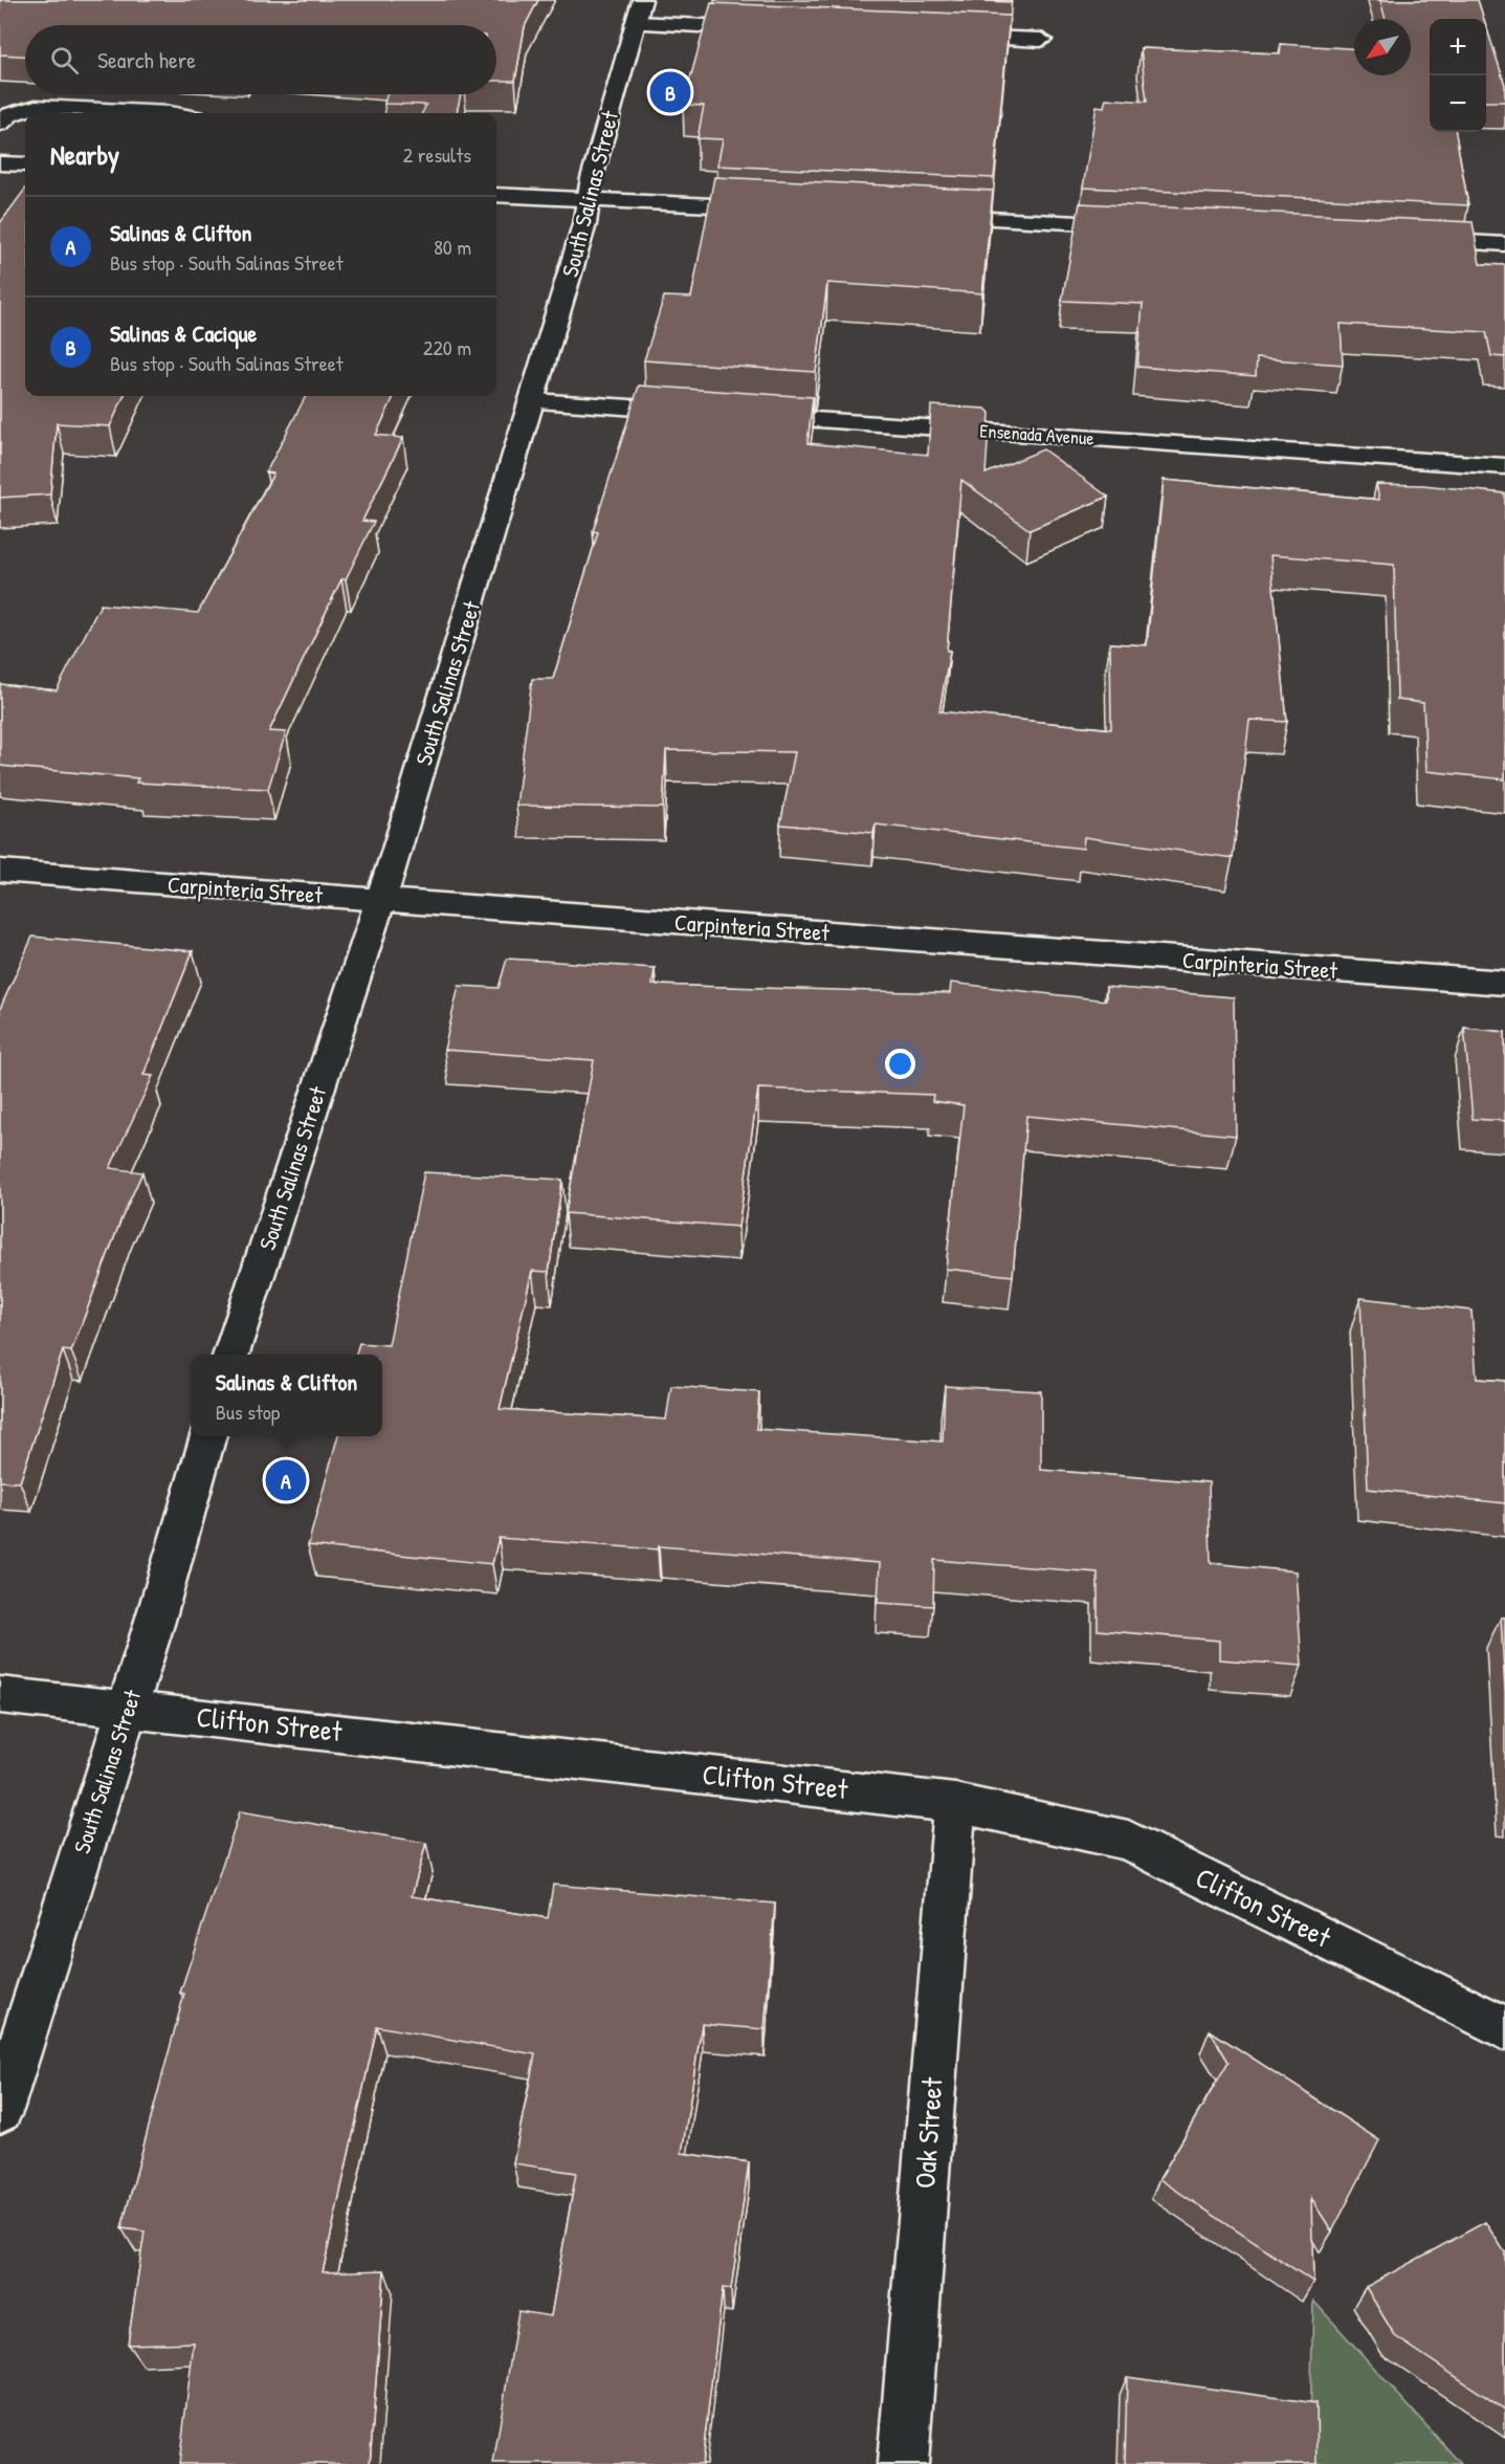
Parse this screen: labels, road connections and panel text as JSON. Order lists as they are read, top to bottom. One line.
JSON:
{"streets":{"street":["South Salinas Street","Ensenada Avenue","Carpinteria Street","Clifton Street","Oak Street"]},"crossings":[["South Salinas Street","Carpinteria Street"],["South Salinas Street","Clifton Street"],["Clifton Street","Oak Street"]],"north":"bottom left","page":{"map_buttons":["+","−"],"search":"Search here","pins":["B","A"],"heading":["Nearby","2 results"],"list":[{"mark":"A","name":"Salinas & Clifton","note":"Bus stop · South Salinas Street","value":"80 m"},{"mark":"B","name":"Salinas & Cacique","note":"Bus stop · South Salinas Street","value":"220 m"}],"popup":["Salinas & Clifton","Bus stop"]}}
